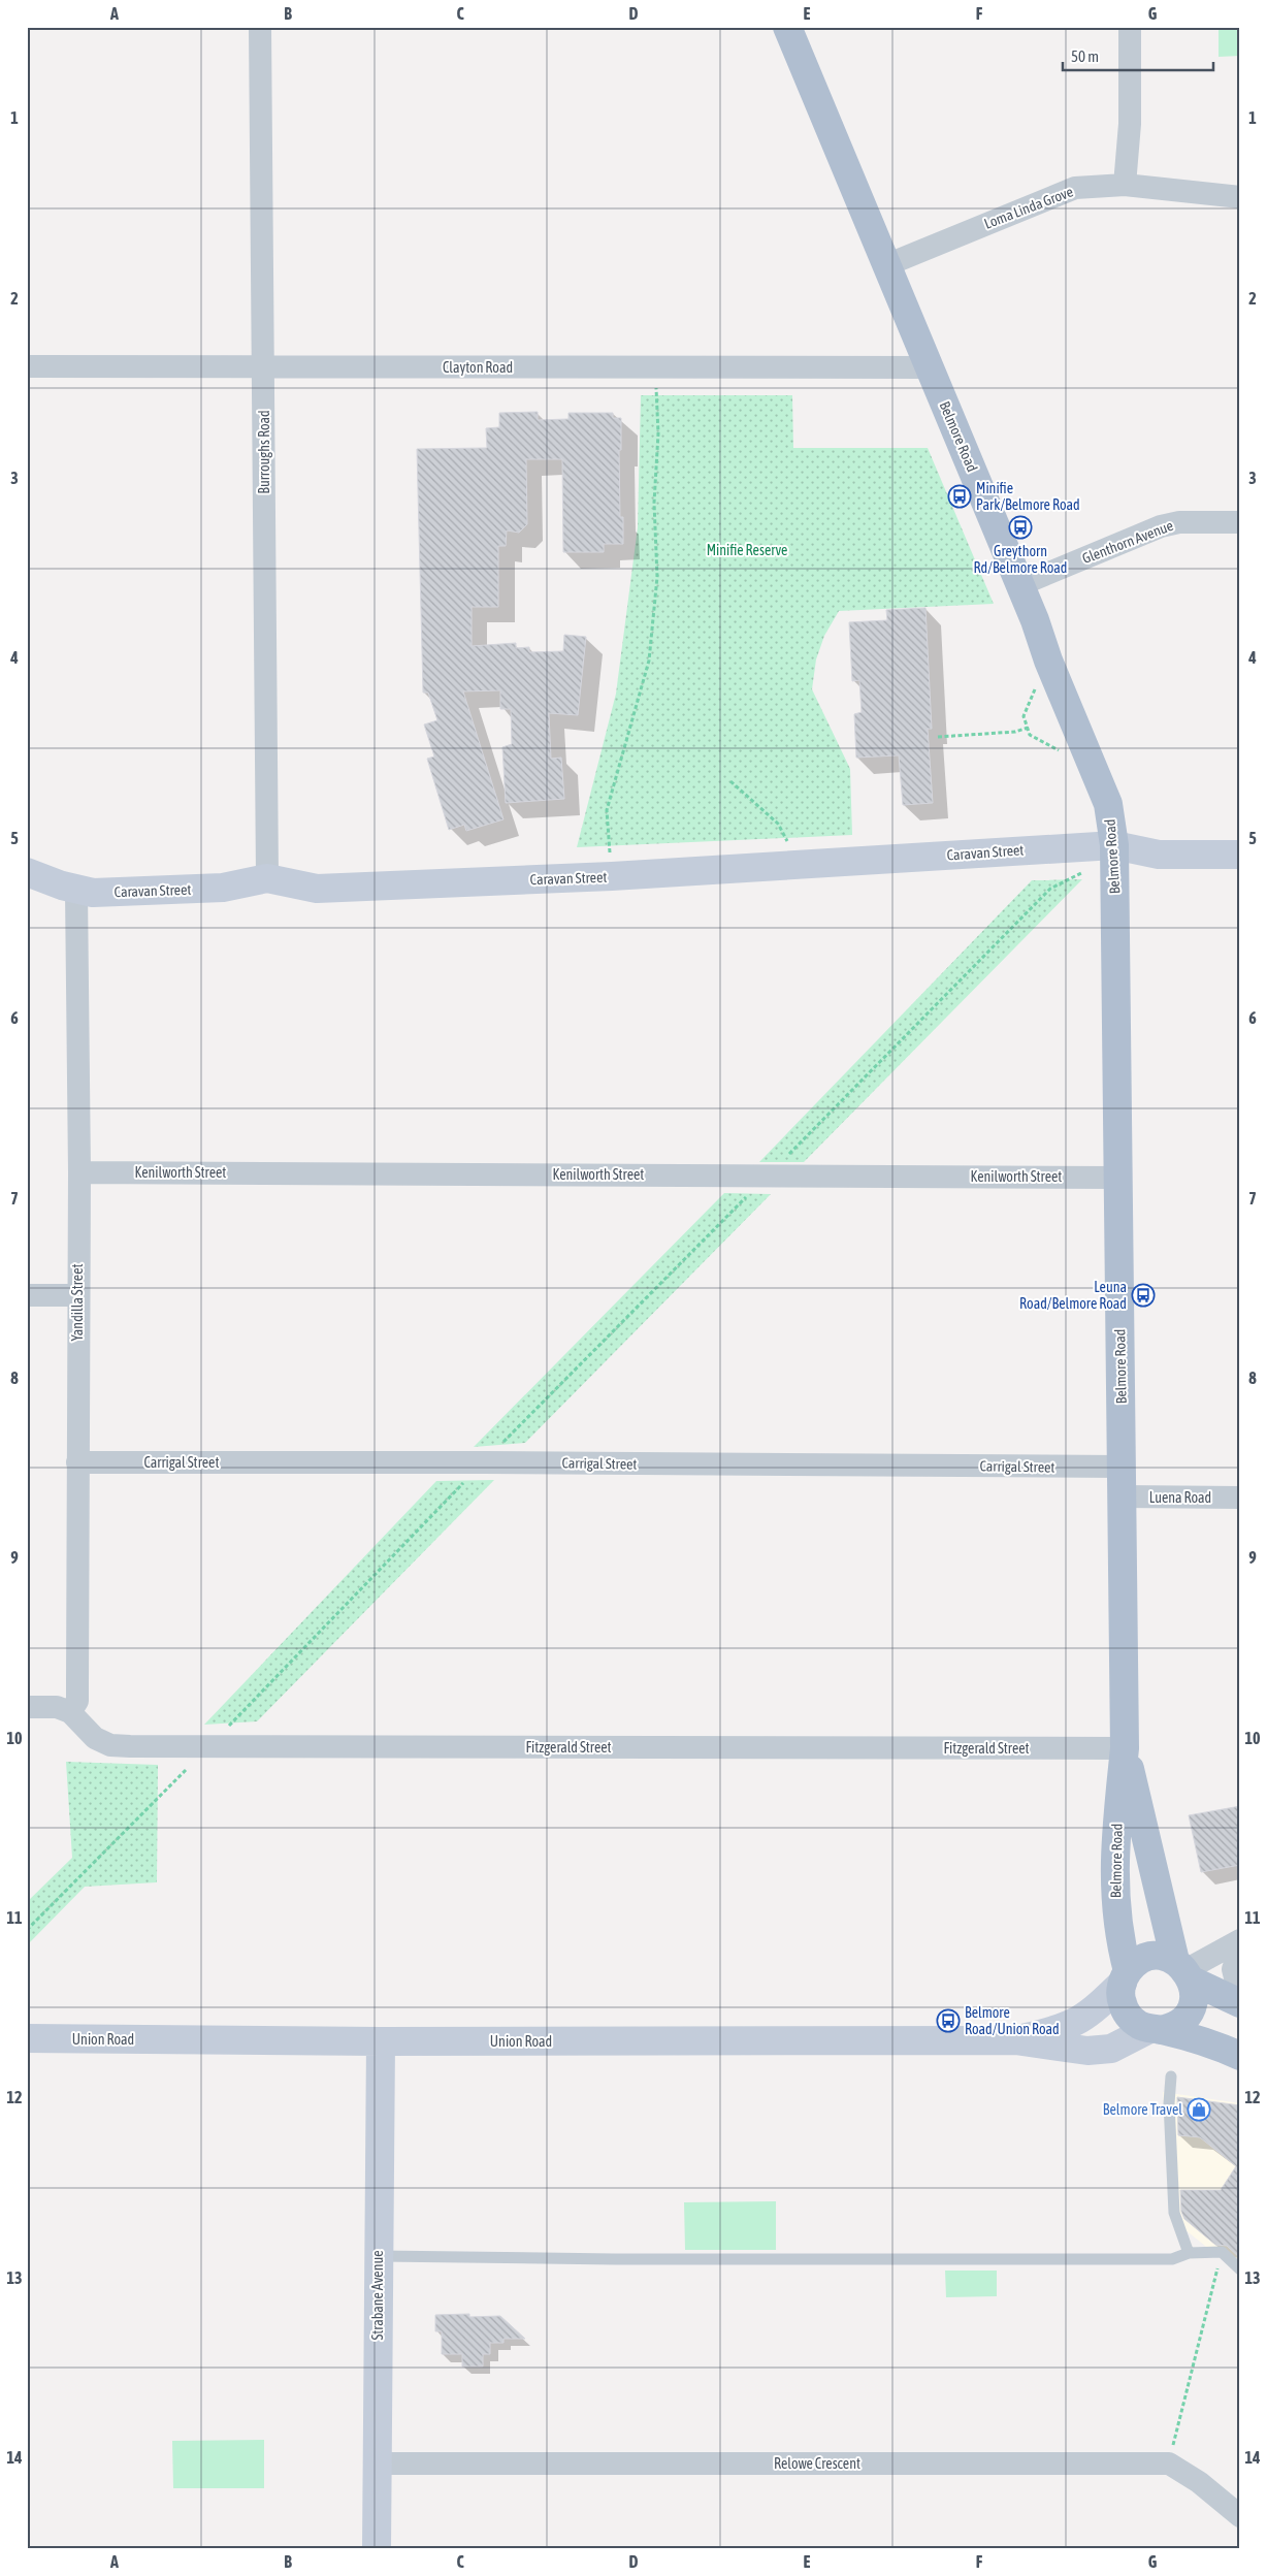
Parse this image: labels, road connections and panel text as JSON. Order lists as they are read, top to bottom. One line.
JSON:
{"streets":{"main road":["Belmore Road"],"street":["Loma Linda Grove","Clayton Road","Burroughs Road","Glenthorn Avenue","Caravan Street","Kenilworth Street","Yandilla Street","Carrigal Street","Luena Road","Fitzgerald Street","Union Road","Strabane Avenue","Relowe Crescent"]},"crossings":[["Loma Linda Grove","Belmore Road"],["Clayton Road","Belmore Road"],["Clayton Road","Burroughs Road"],["Belmore Road","Glenthorn Avenue"],["Belmore Road","Caravan Street"],["Belmore Road","Kenilworth Street"],["Belmore Road","Carrigal Street"],["Belmore Road","Luena Road"],["Belmore Road","Fitzgerald Street"],["Belmore Road","Union Road"],["Burroughs Road","Caravan Street"],["Caravan Street","Yandilla Street"],["Kenilworth Street","Yandilla Street"],["Yandilla Street","Carrigal Street"],["Yandilla Street","Fitzgerald Street"],["Union Road","Strabane Avenue"],["Strabane Avenue","Relowe Crescent"]],"parks":["Minifie Reserve"],"places":{"bus stop":["Minifie Park/Belmore Road","Greythorn Rd/Belmore Road","Leuna Road/Belmore Road","Belmore Road/Union Road"],"shop":["Belmore Travel"]},"scale_bar":"50 m","grid":{"columns":["A","B","C","D","E","F","G"],"rows":["1","2","3","4","5","6","7","8","9","10","11","12","13","14"]}}
